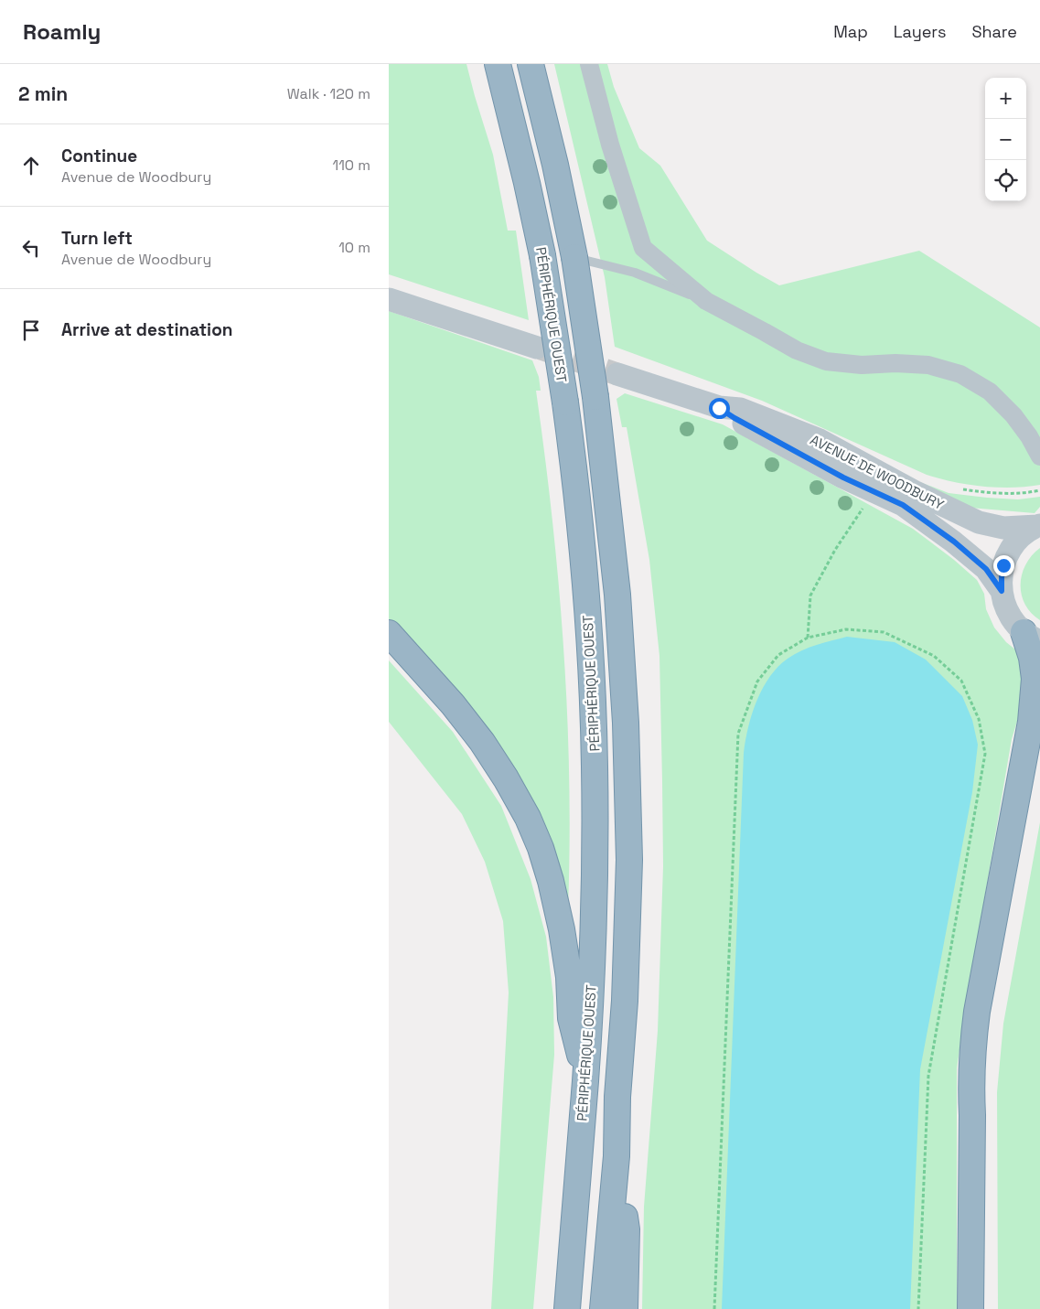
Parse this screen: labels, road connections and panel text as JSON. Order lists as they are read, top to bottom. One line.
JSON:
{"streets":{"highway":["PÉRIPHÉRIQUE OUEST"],"street":["AVENUE DE WOODBURY"]},"page":{"header":"Roamly","nav":["Map","Layers","Share"],"heading":["2 min","Walk · 120 m"],"map_buttons":["+","−"],"list":[["Continue","Avenue de Woodbury","110 m"],["Turn left","Avenue de Woodbury","10 m"],"Arrive at destination"]}}
